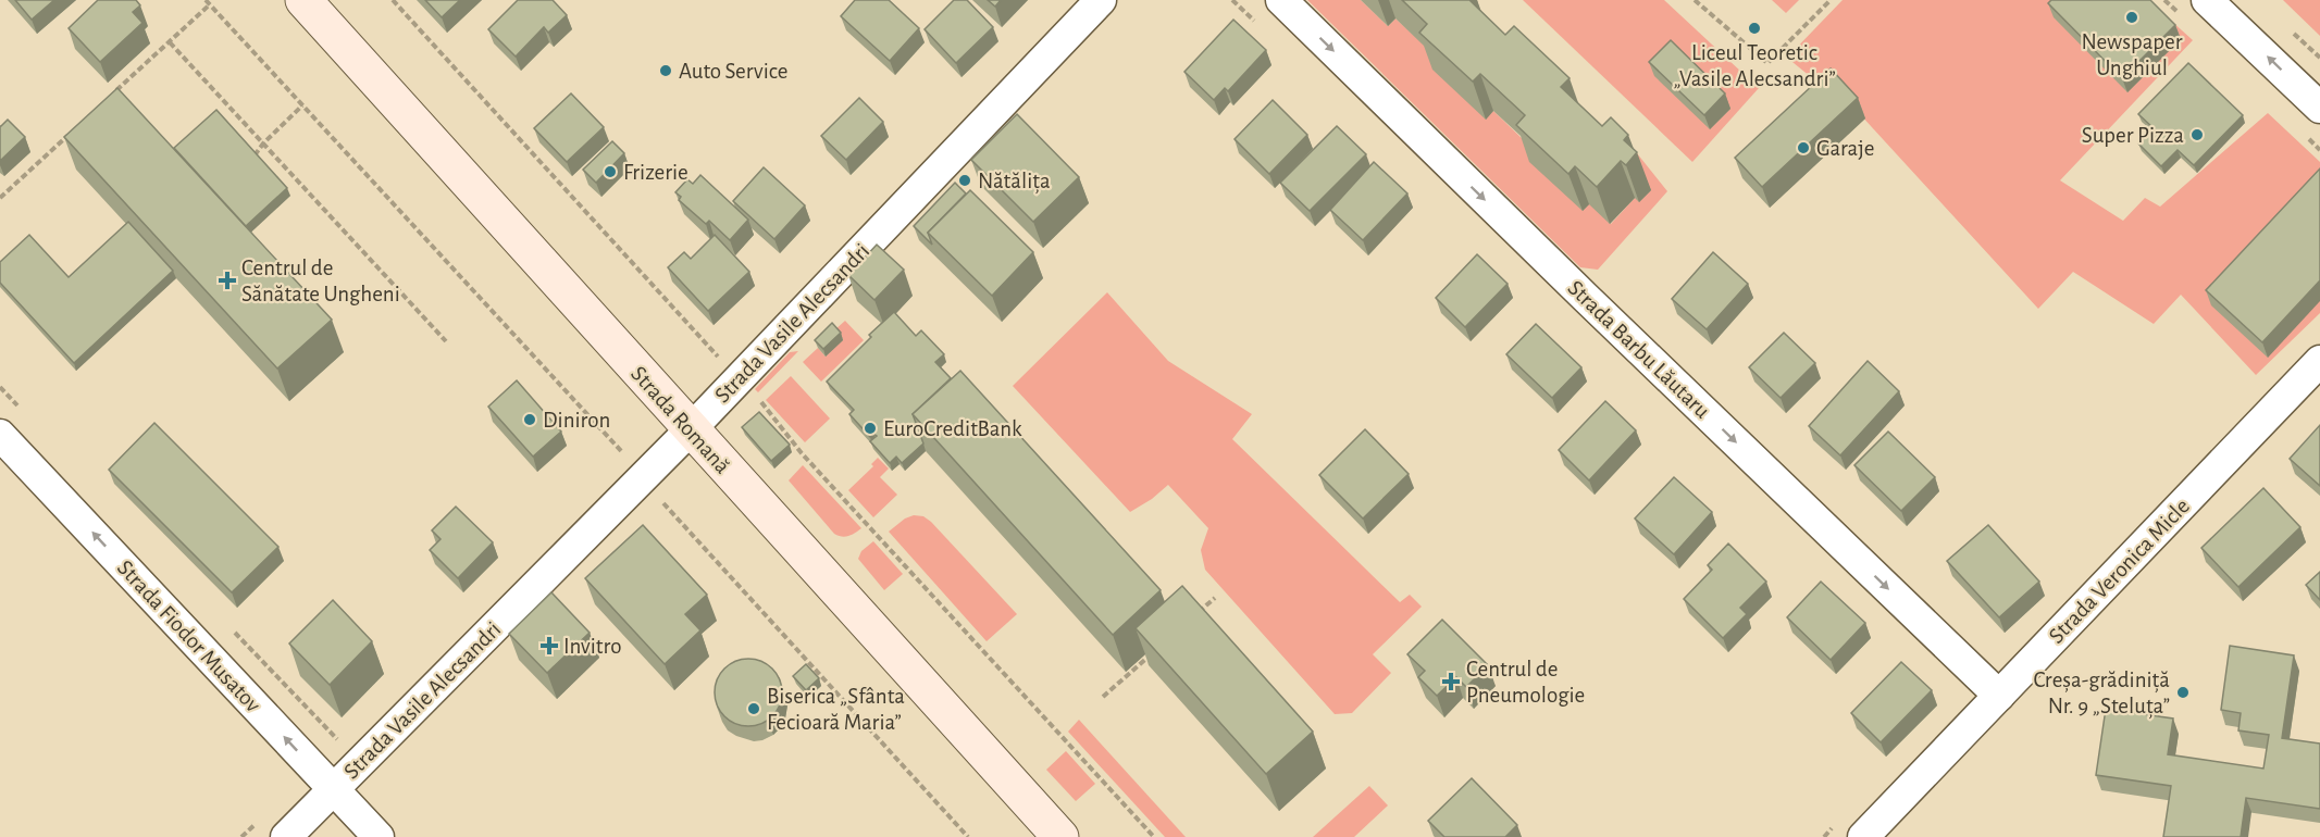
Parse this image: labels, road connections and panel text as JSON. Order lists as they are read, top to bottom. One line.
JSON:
{"streets":{"main road":["Strada Romană"],"street":["Strada Vasile Alecsandri","Strada Barbu Lăutaru","Strada Veronica Micle","Strada Fiodor Musatov"]},"crossings":[["Strada Vasile Alecsandri","Strada Romană"],["Strada Vasile Alecsandri","Strada Fiodor Musatov"],["Strada Barbu Lăutaru","Strada Veronica Micle"]],"one_way":["Strada Barbu Lăutaru","Strada Fiodor Musatov"],"places":{"other":["Newspaper Unghiul","Liceul Teoretic „Vasile Alecsandri”","Auto Service","Super Pizza","Garaje","Frizerie","Nătălița","Diniron","EuroCreditBank","Creșa-grădiniță Nr. 9 „Steluța”","Biserica „Sfânta Fecioară Maria”"],"health":["Centrul de Sănătate Ungheni","Invitro","Centrul de Pneumologie"]}}
